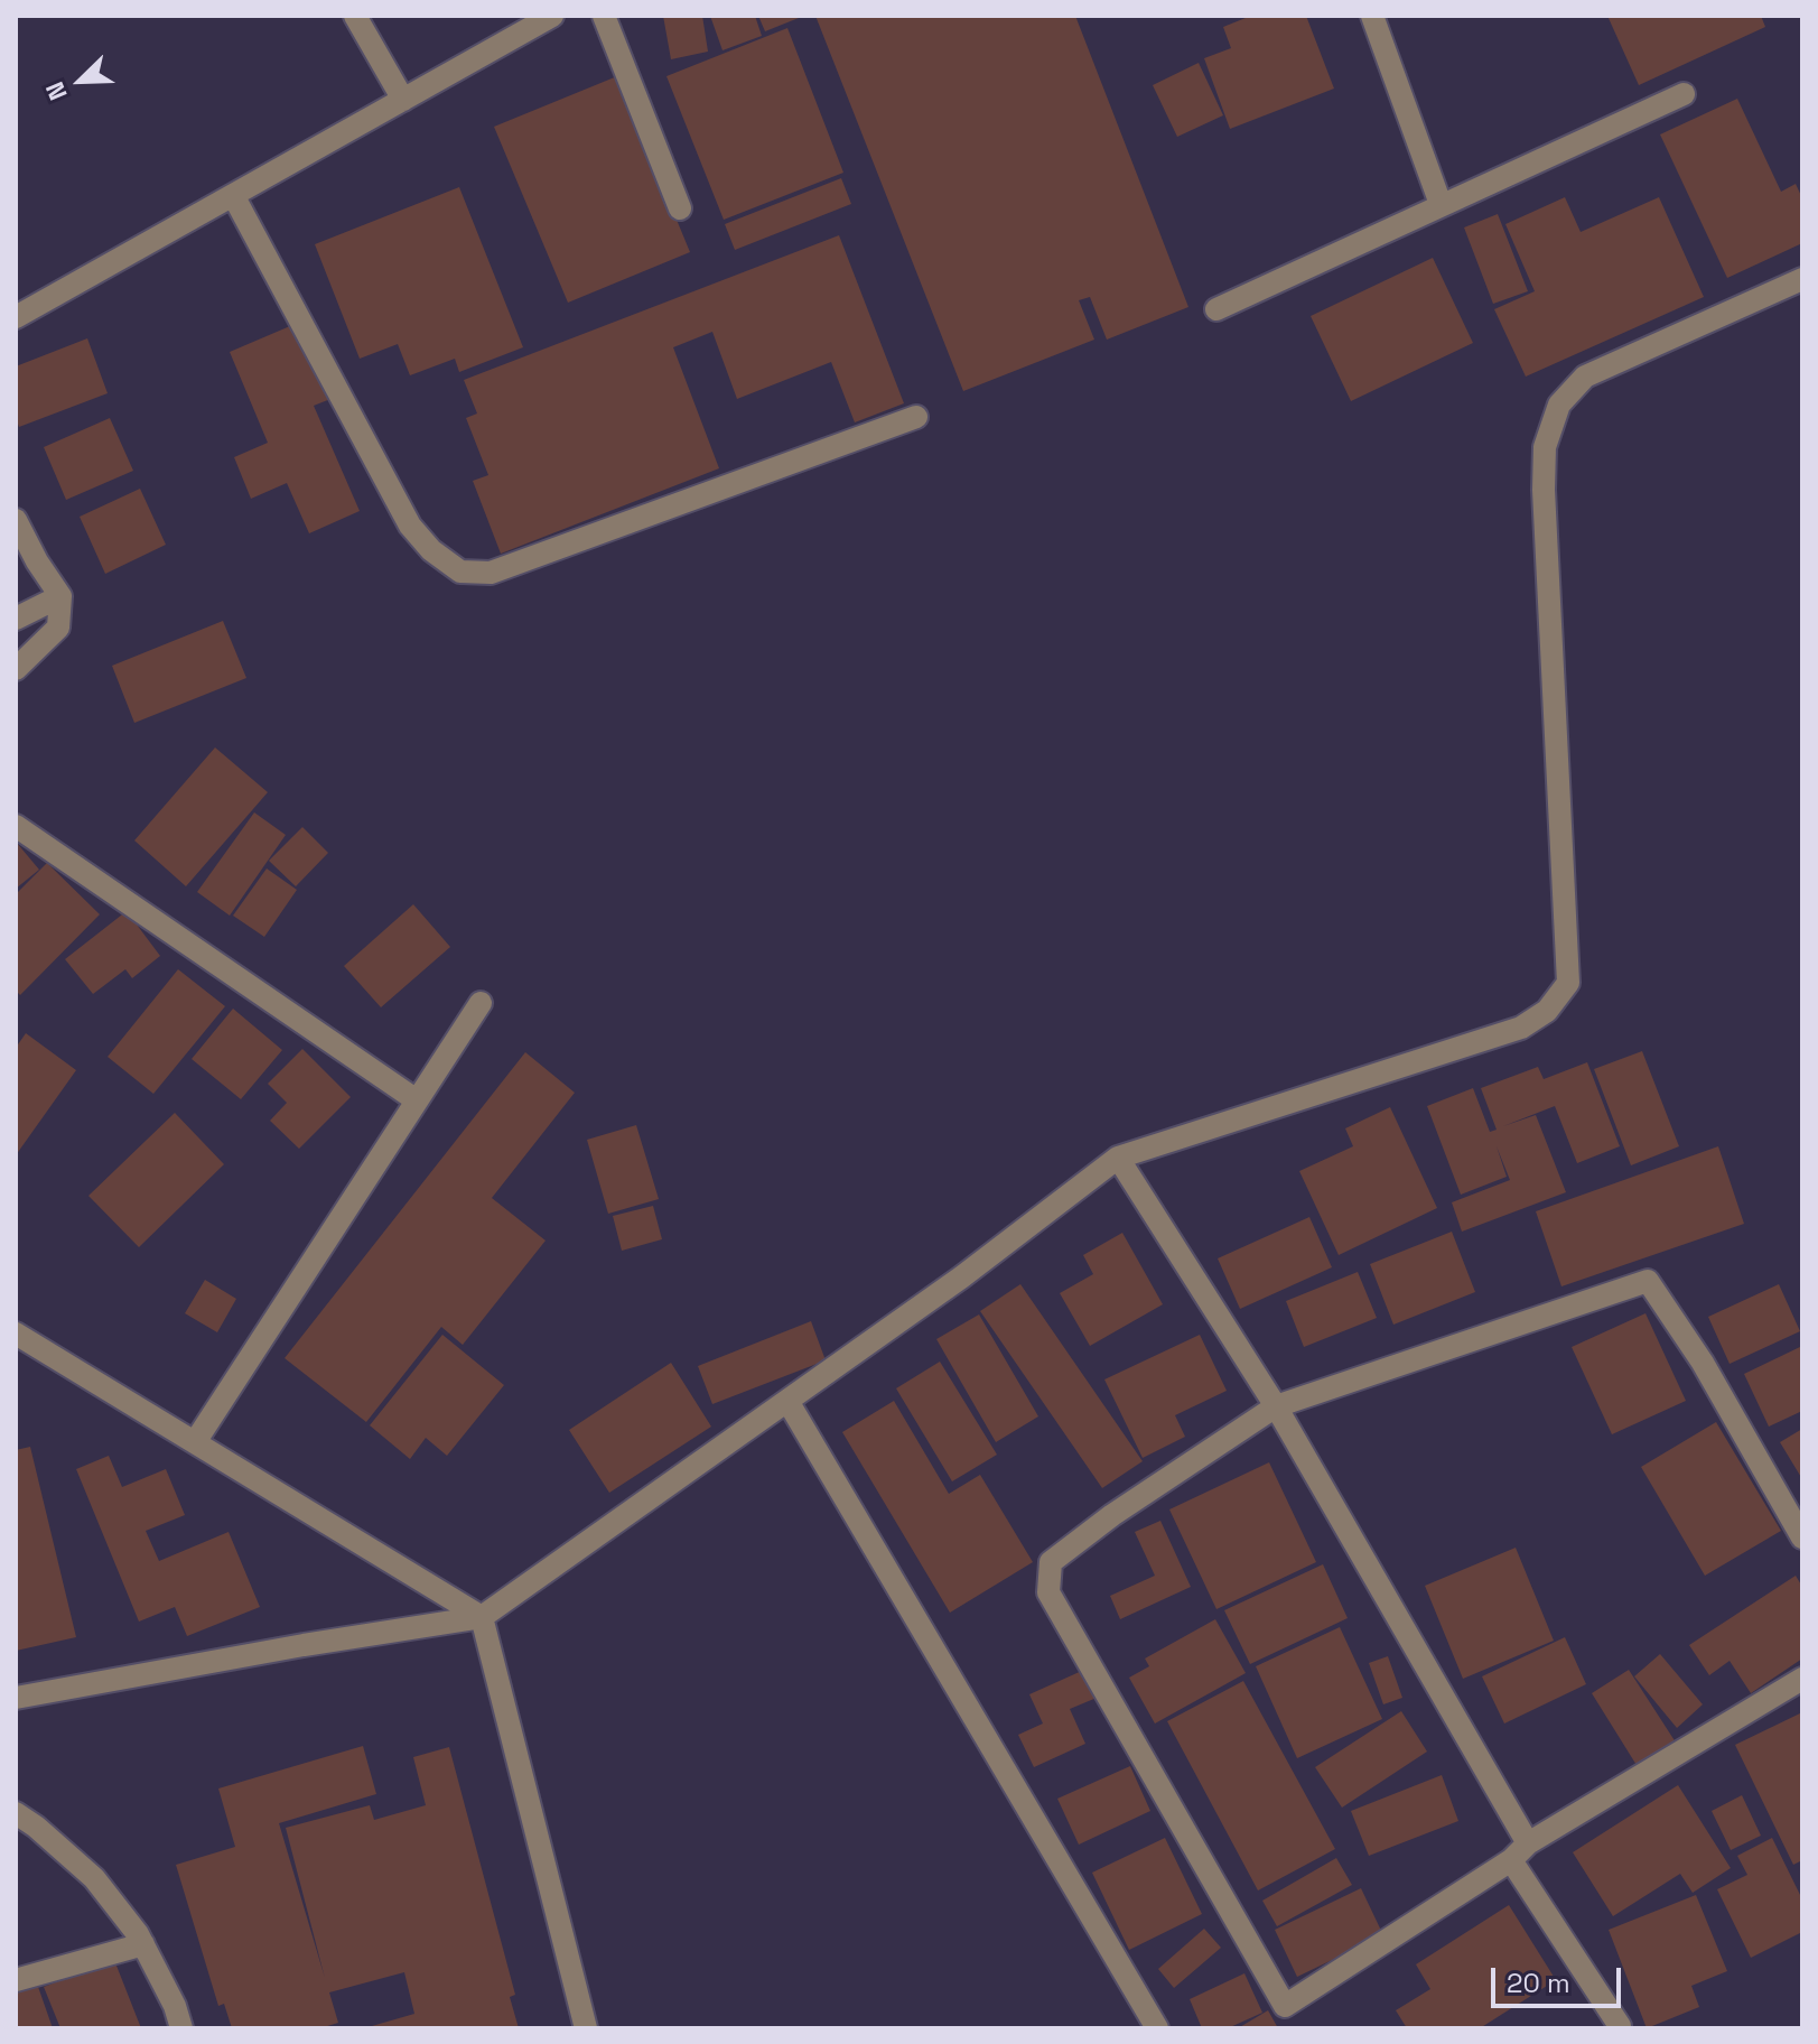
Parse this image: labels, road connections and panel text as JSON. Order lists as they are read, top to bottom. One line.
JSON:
{"scale_bar":"20 m","north":"bottom left"}
